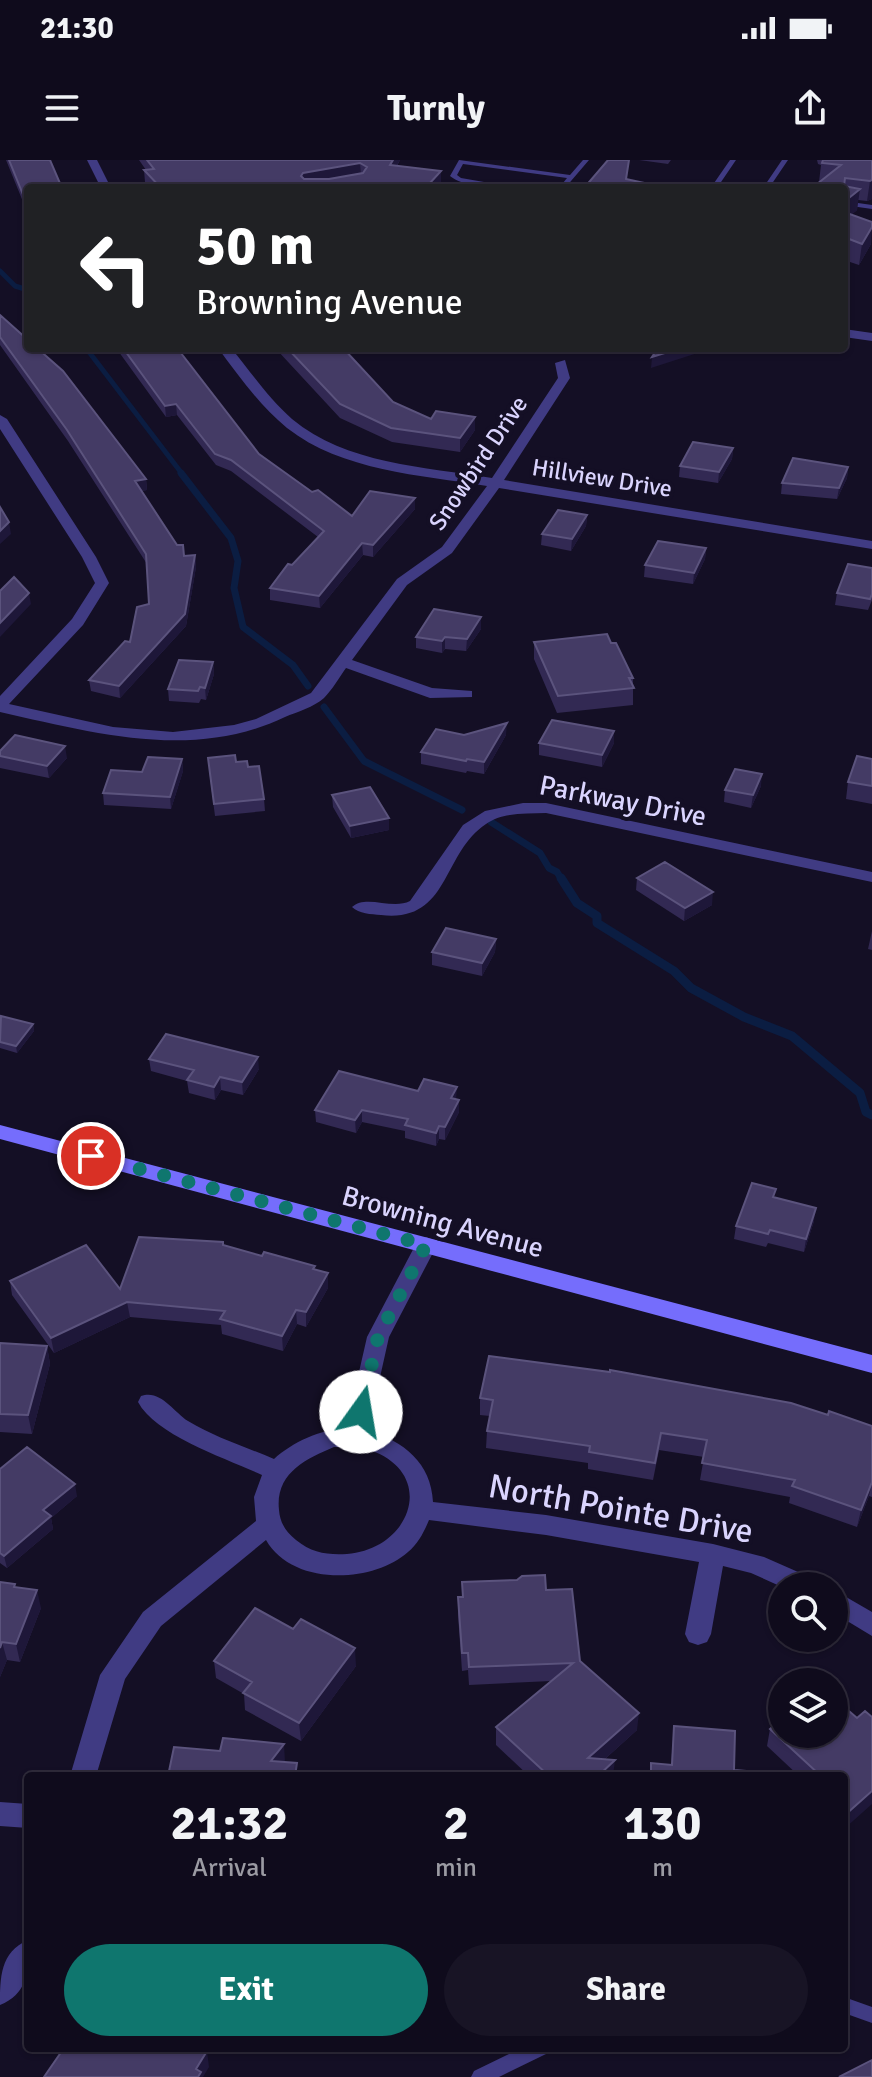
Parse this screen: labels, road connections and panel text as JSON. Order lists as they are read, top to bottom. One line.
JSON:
{"streets":{"street":["Snowbird Drive","Hillview Drive","Parkway Drive","Browning Avenue","North Pointe Drive"]},"crossings":[["Snowbird Drive","Hillview Drive"]],"page":{"status":"21:30","header":"Turnly","turn":["50 m","Browning Avenue"],"eta":["21:32","Arrival","2","min","130","m"],"buttons":["Exit","Share"]}}
